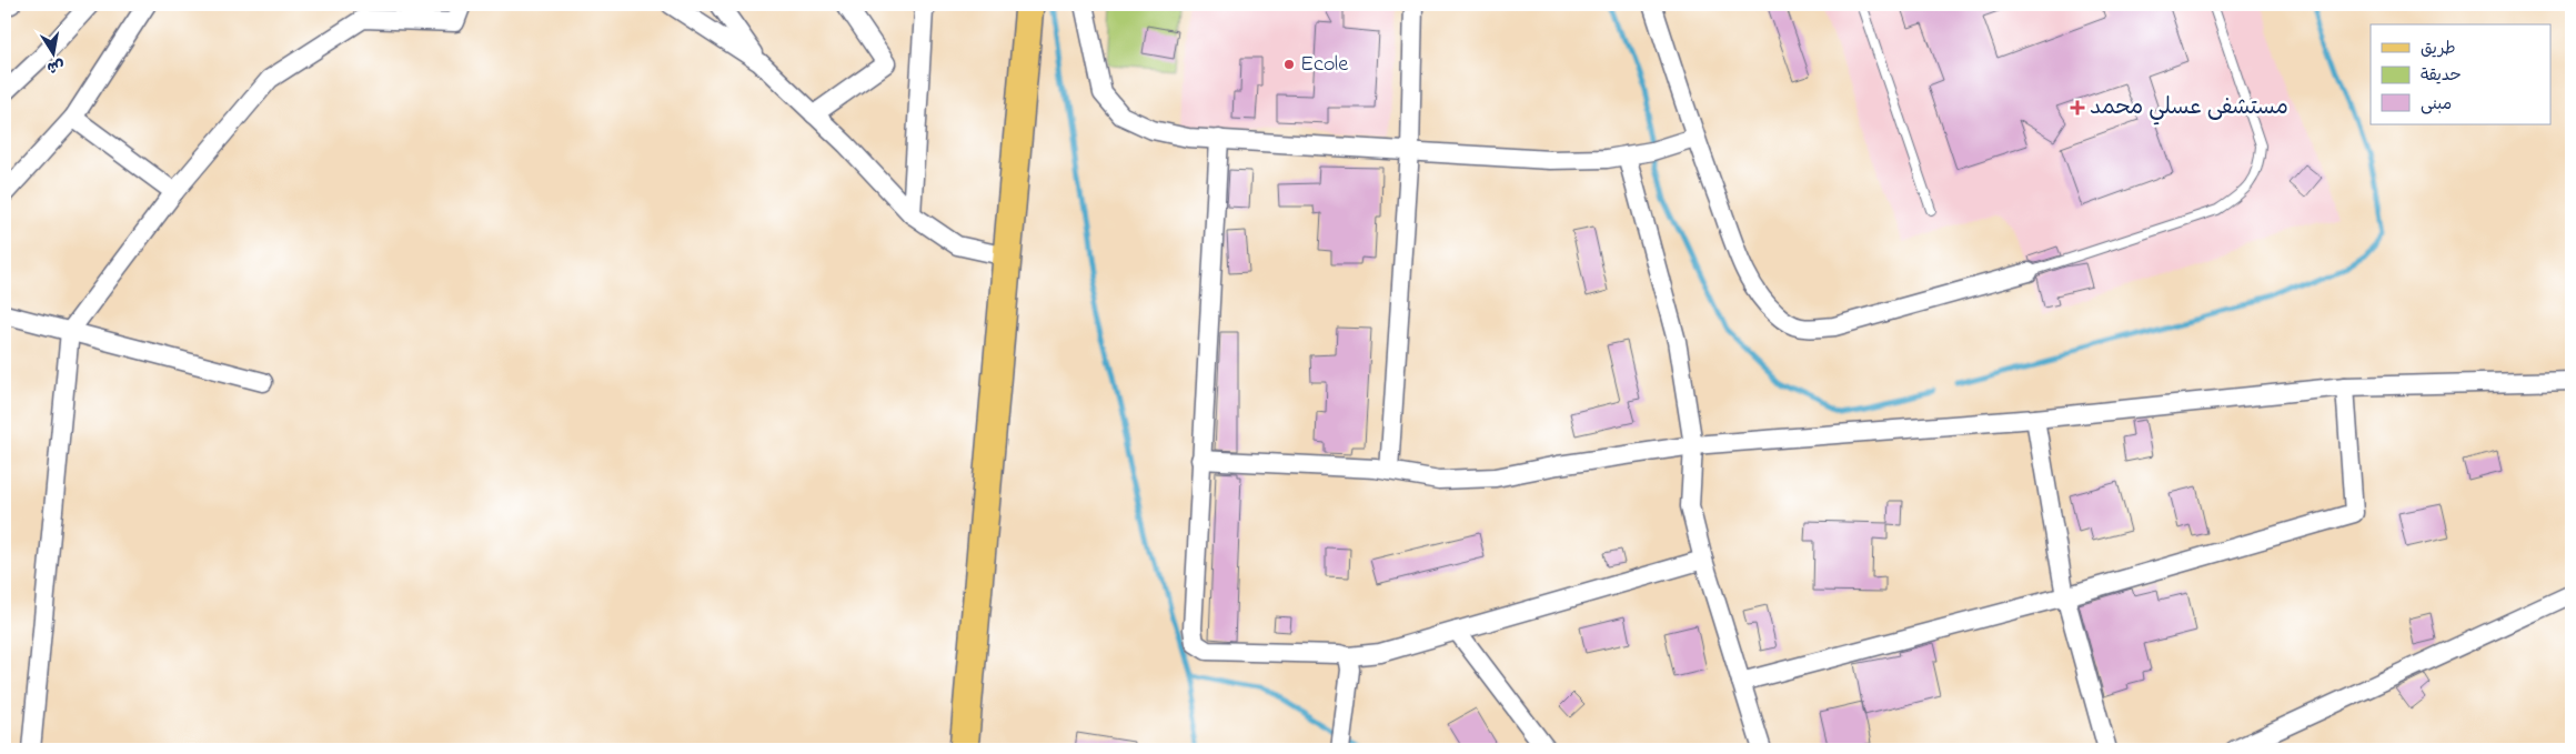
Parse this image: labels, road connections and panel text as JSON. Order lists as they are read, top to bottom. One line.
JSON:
{"places":{"other":["Ecole"],"health":["مستشفى عسلي محمد"]},"legend":["طريق","حديقة","مبنى"],"north":"bottom"}
